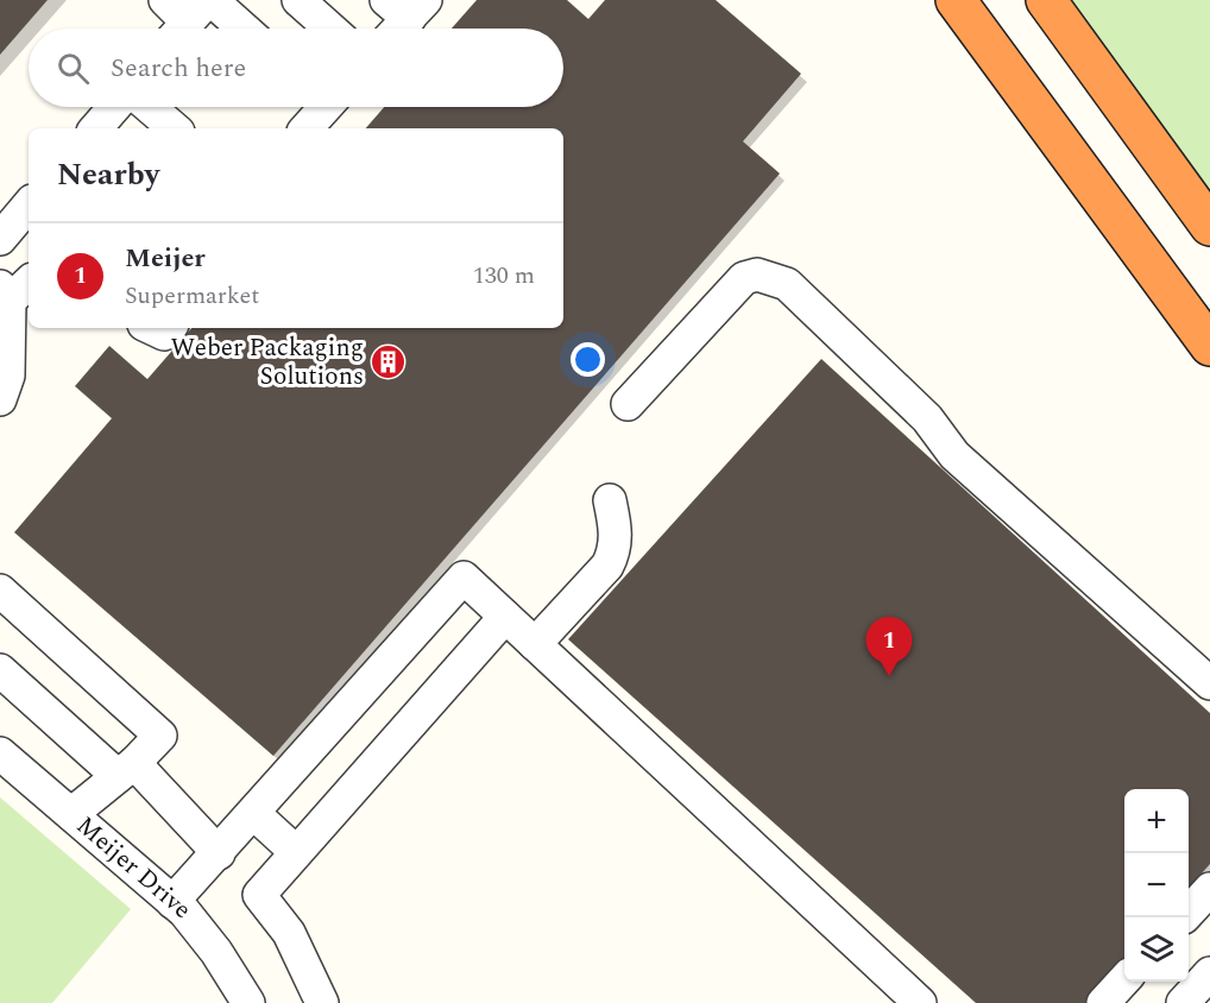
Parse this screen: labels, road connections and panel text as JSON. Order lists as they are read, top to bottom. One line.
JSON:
{"streets":{"lane":["Meijer Drive"]},"places":{"building":["Weber Packaging Solutions"]},"page":{"search":"Search here","heading":"Nearby","list":[{"mark":"1","name":"Meijer","note":"Supermarket","value":"130 m"}],"pins":"1","map_buttons":["+","−"]}}
